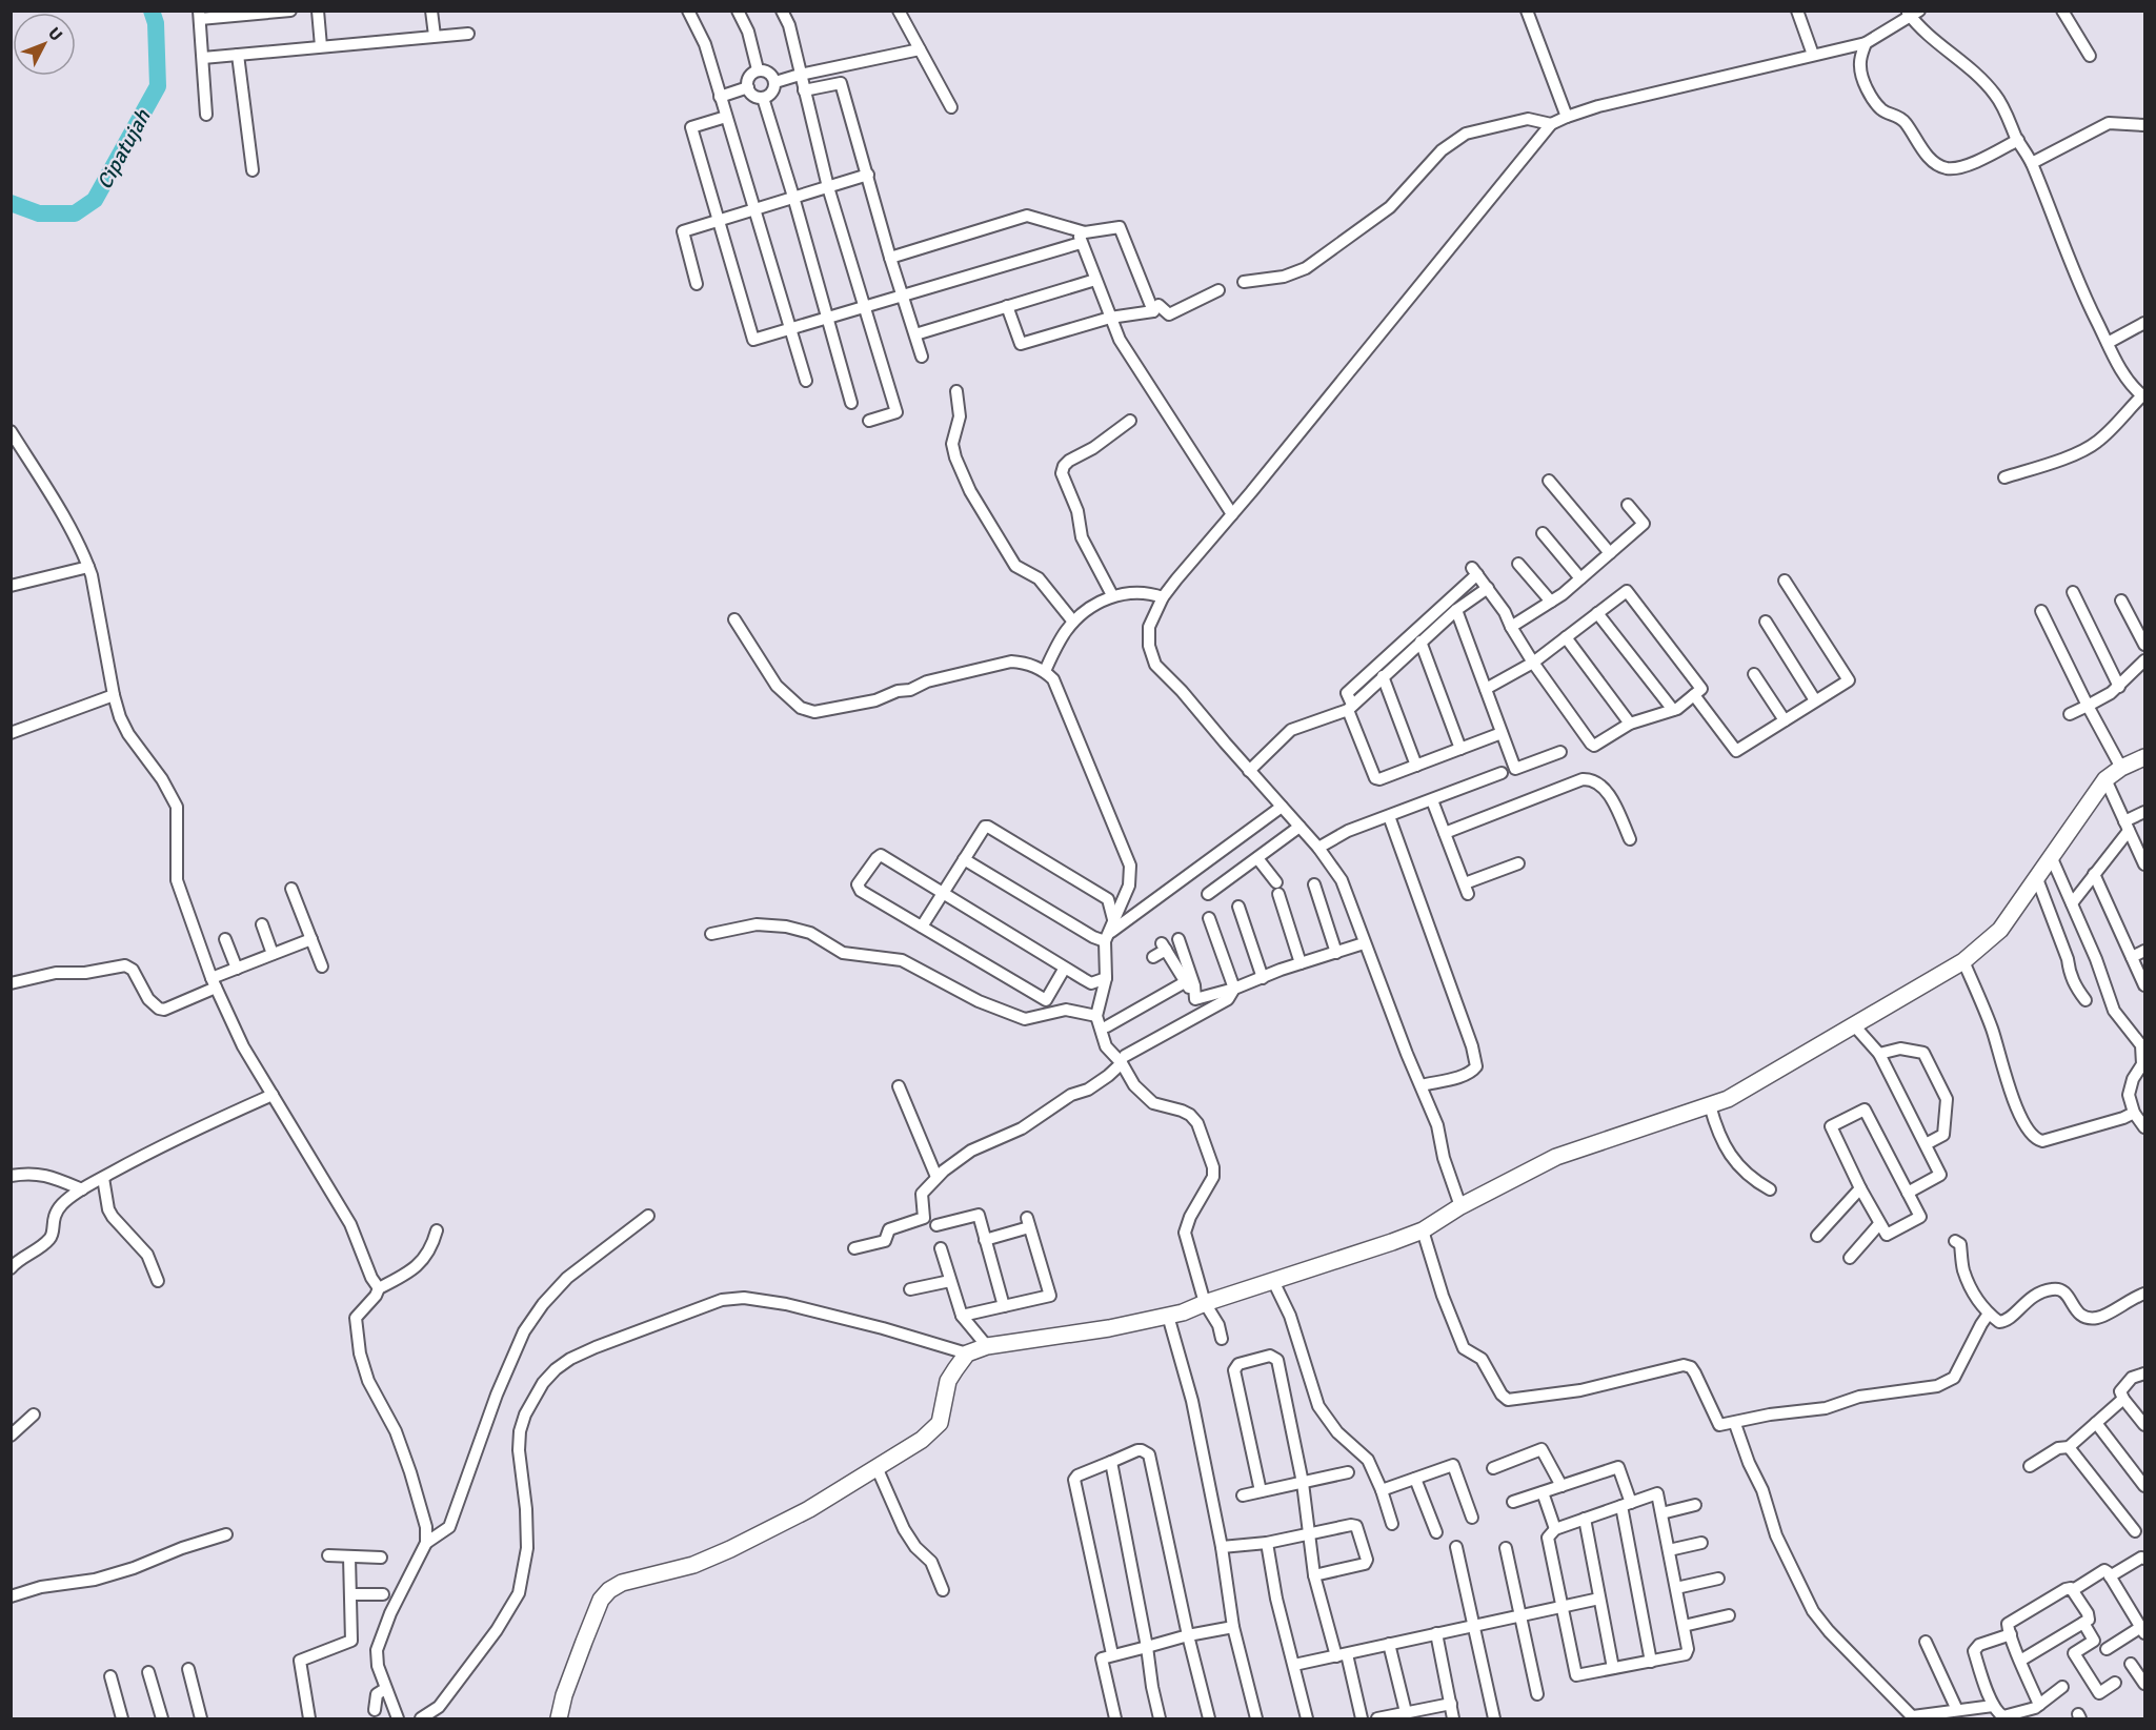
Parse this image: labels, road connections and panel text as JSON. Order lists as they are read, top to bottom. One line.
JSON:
{"water":["Cipatujah"],"north":"top right"}
